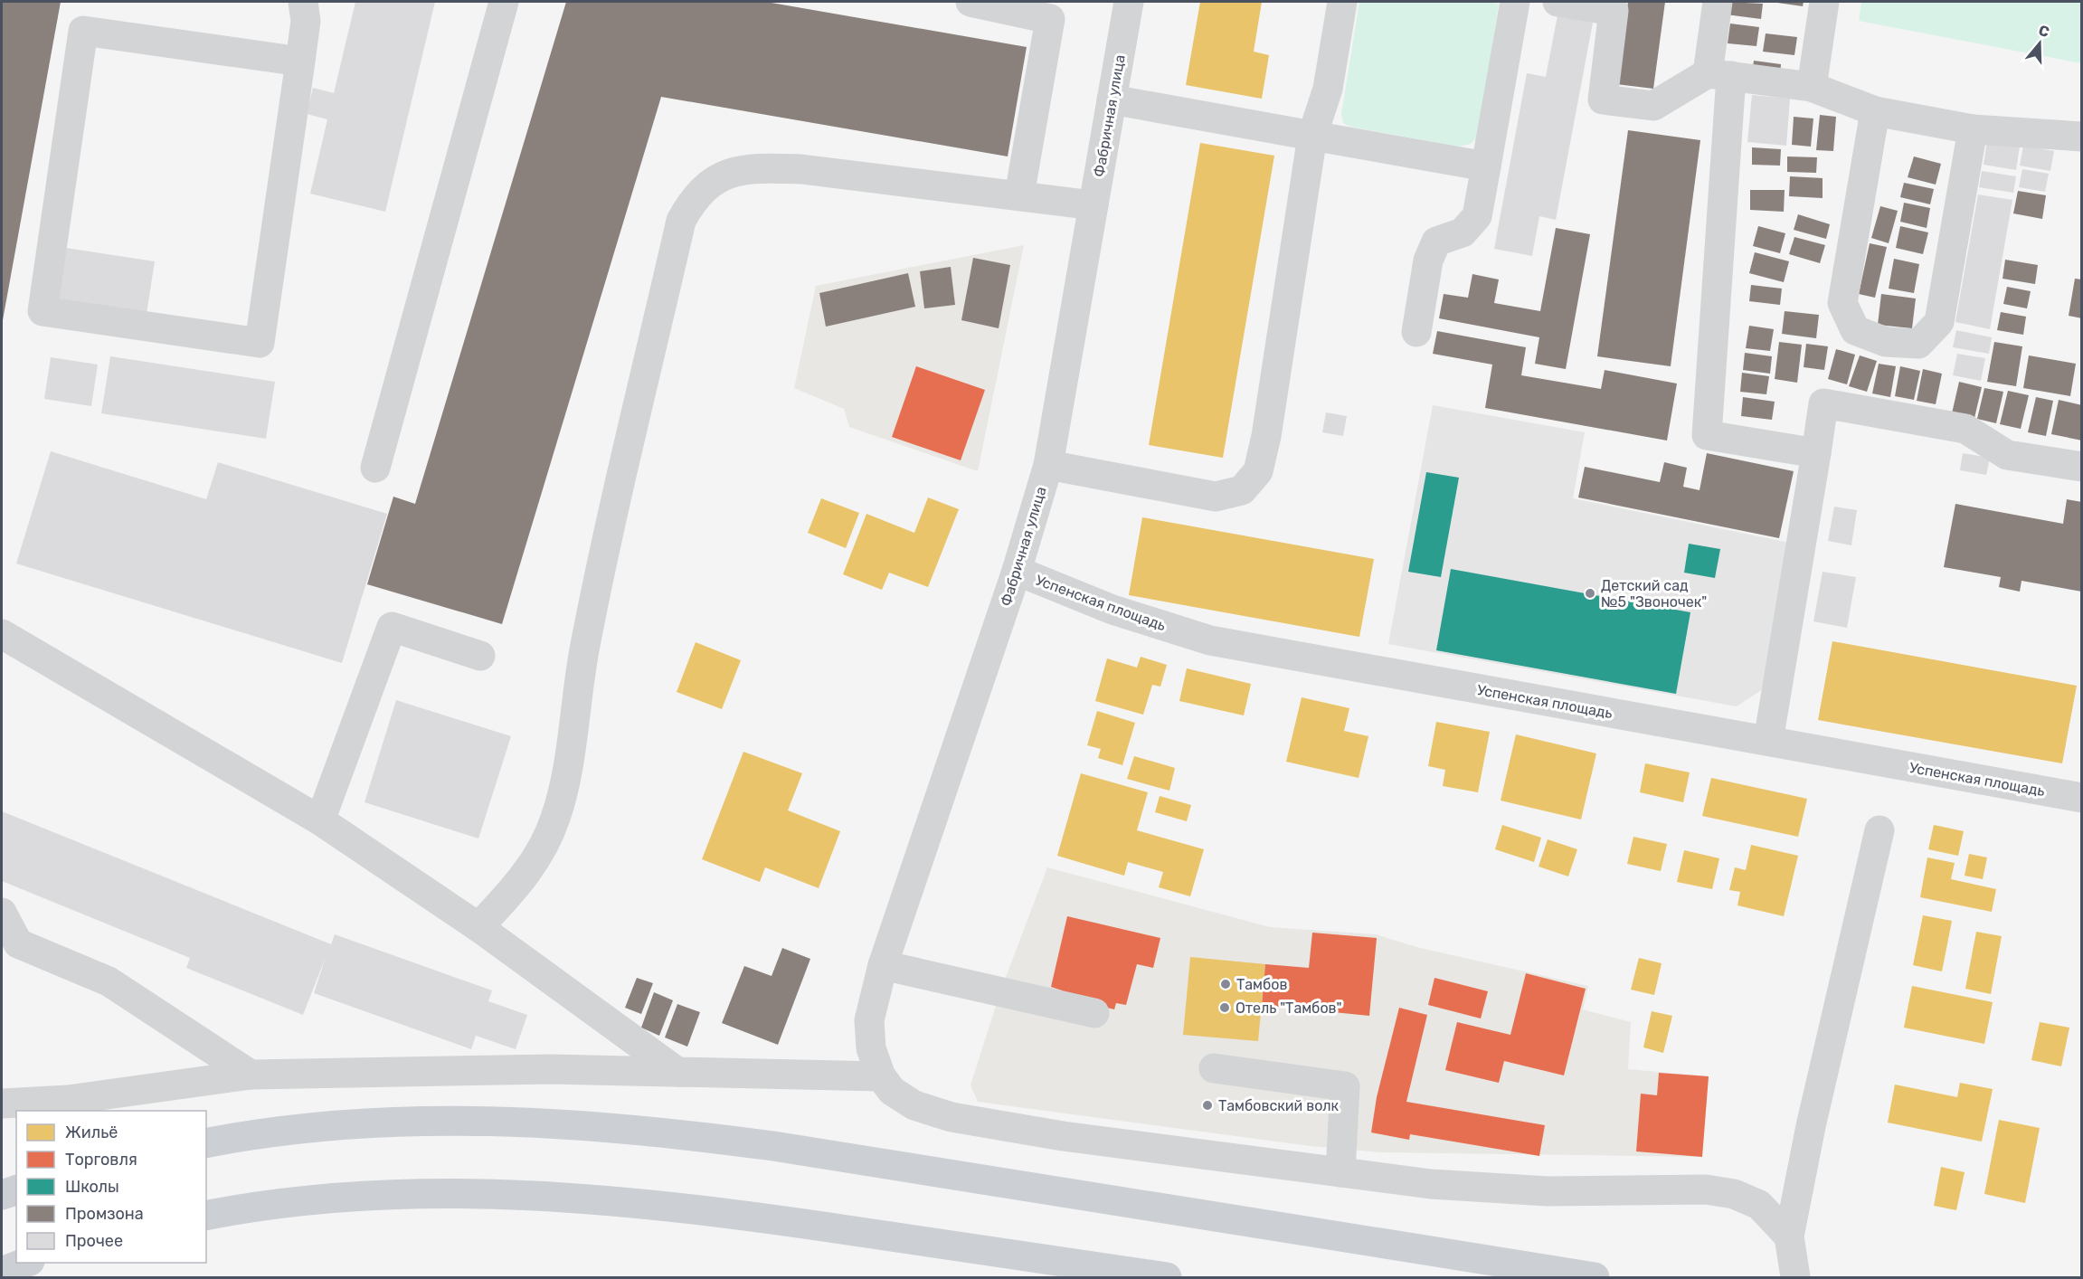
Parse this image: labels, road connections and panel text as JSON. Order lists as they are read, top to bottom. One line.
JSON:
{"streets":{"street":["Фабричная улица","Успенская площадь"]},"crossings":[["Фабричная улица","Успенская площадь"]],"places":["Детский сад №5 \"Звоночек\"","Тамбов","Отель \"Тамбов\"","Тамбовский волк"],"legend":["Жильё","Торговля","Школы","Промзона","Прочее"],"north":"top"}
